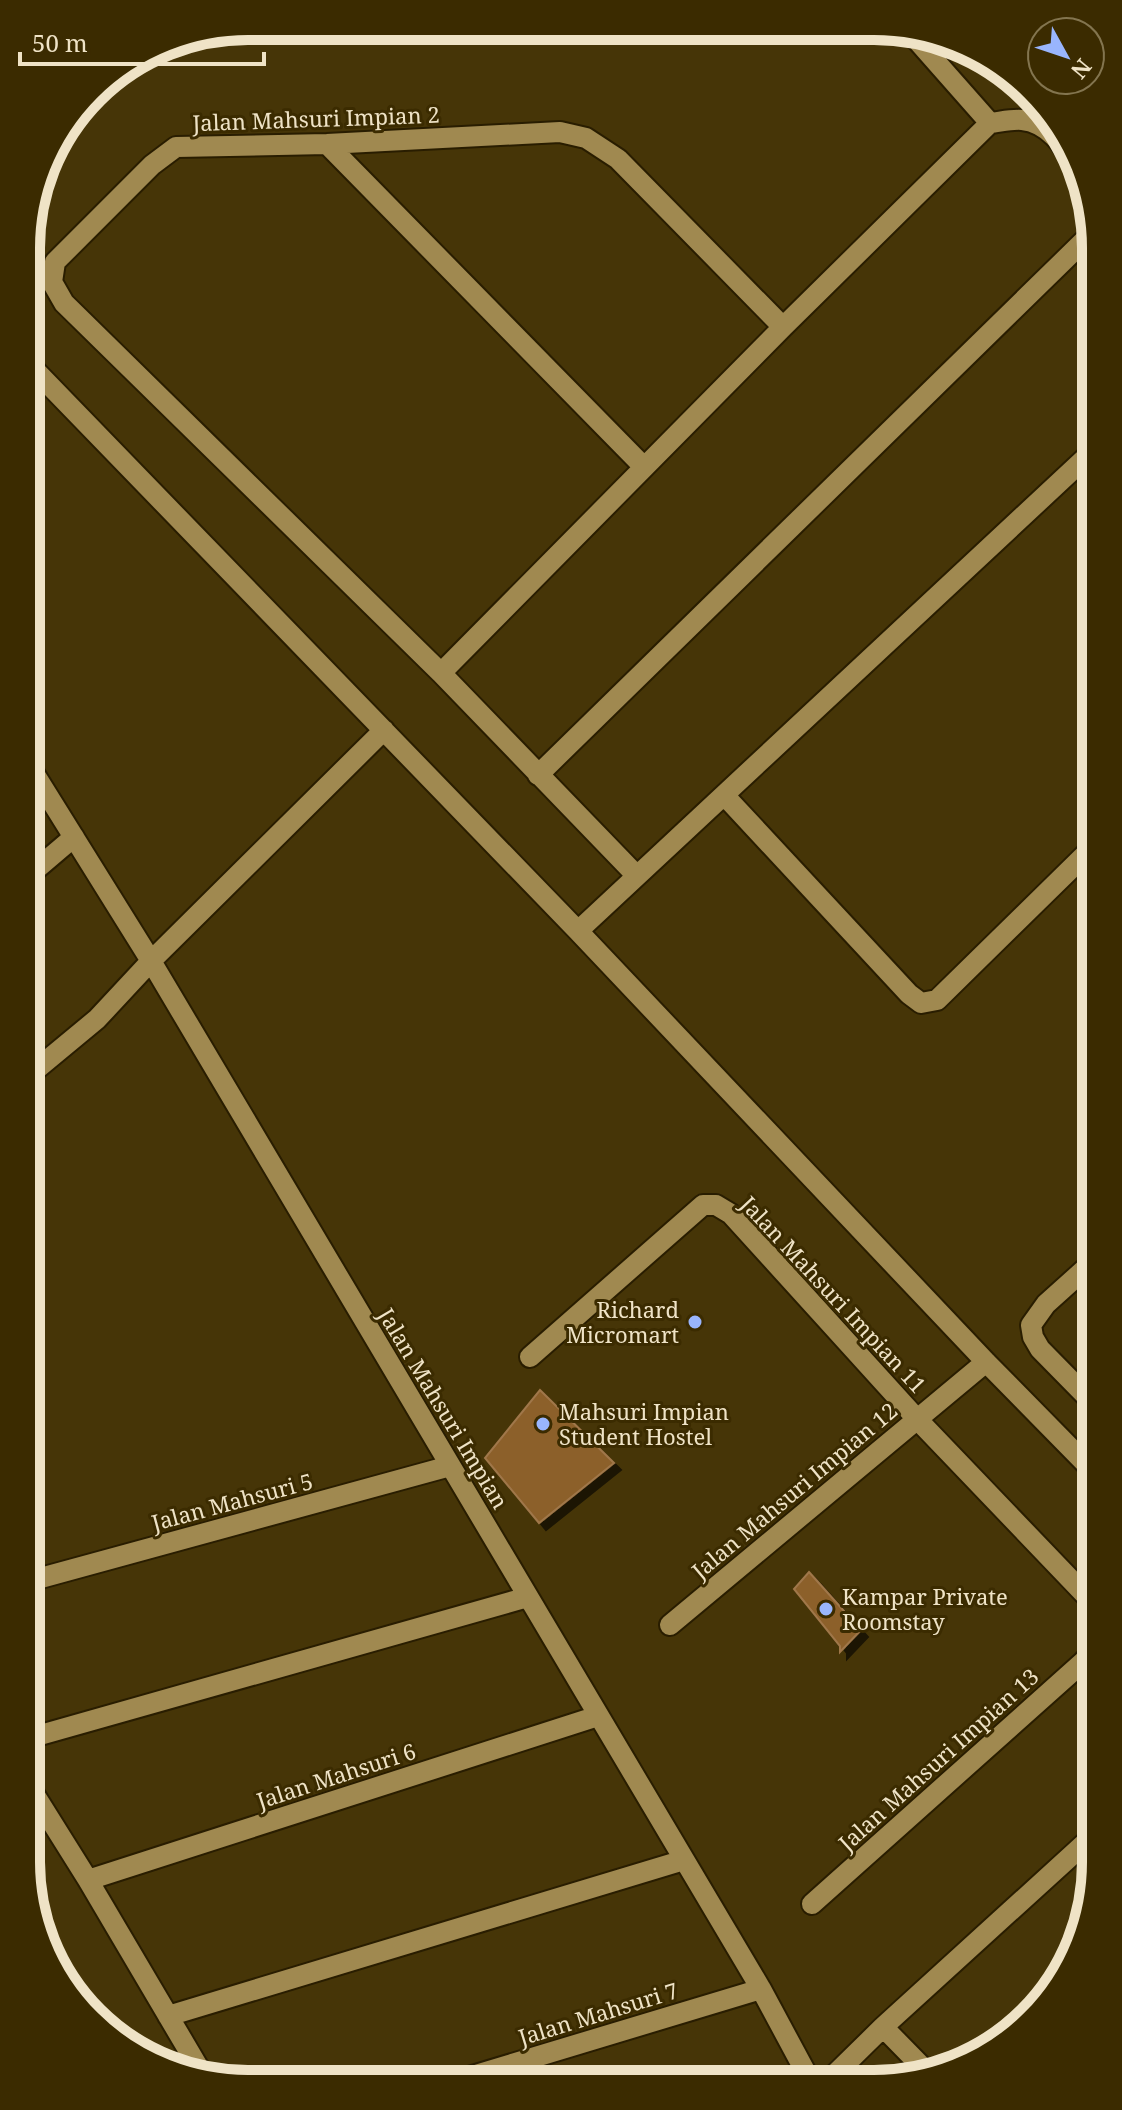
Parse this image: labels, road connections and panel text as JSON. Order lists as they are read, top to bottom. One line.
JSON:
{"streets":{"street":["Jalan Mahsuri Impian 2","Jalan Mahsuri Impian 11","Jalan Mahsuri Impian","Jalan Mahsuri Impian 12","Jalan Mahsuri 5","Jalan Mahsuri Impian 13","Jalan Mahsuri 6","Jalan Mahsuri 7"]},"crossings":[["Jalan Mahsuri Impian 11","Jalan Mahsuri Impian 12"],["Jalan Mahsuri Impian","Jalan Mahsuri 5"],["Jalan Mahsuri Impian","Jalan Mahsuri 6"],["Jalan Mahsuri Impian","Jalan Mahsuri 7"]],"places":["Richard Micromart","Mahsuri Impian Student Hostel","Kampar Private Roomstay"],"scale_bar":"50 m","north":"bottom right"}
